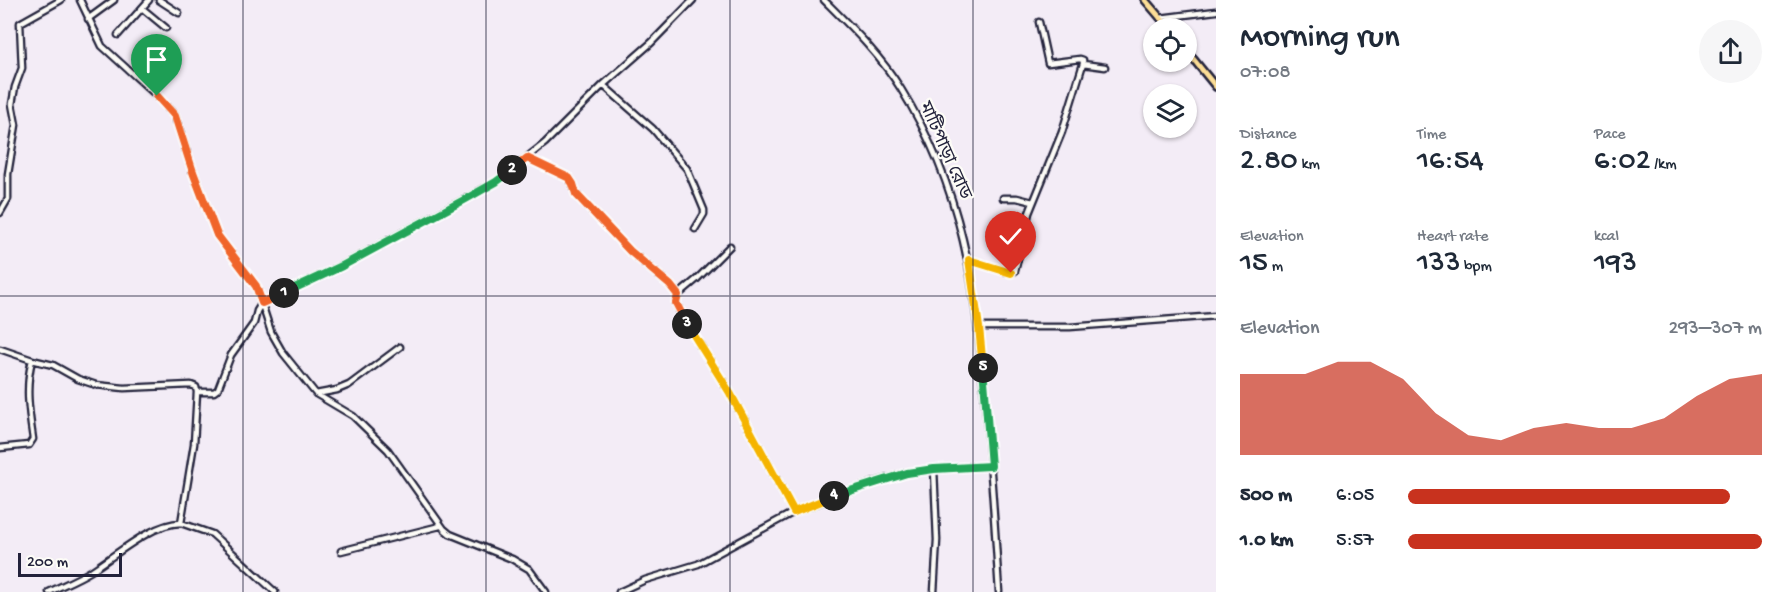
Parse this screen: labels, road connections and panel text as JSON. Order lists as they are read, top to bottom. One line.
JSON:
{"streets":{"street":["মাটিপাড়া রোড"]},"scale_bar":"200 m","page":{"heading":["Morning run","07:08"],"stats":[["Distance","2.80 km"],["Time","16:54"],["Pace","6:02 /km"],["Elevation","15 m"],["Heart rate","133 bpm"],["kcal","193"]],"pins":["2","1","3","5","4"],"chart":["Elevation","293–307 m"],"list":[{"name":"500 m","note":"6:05"},{"name":"1.0 km","note":"5:57"}],"scale":"200 m"}}
